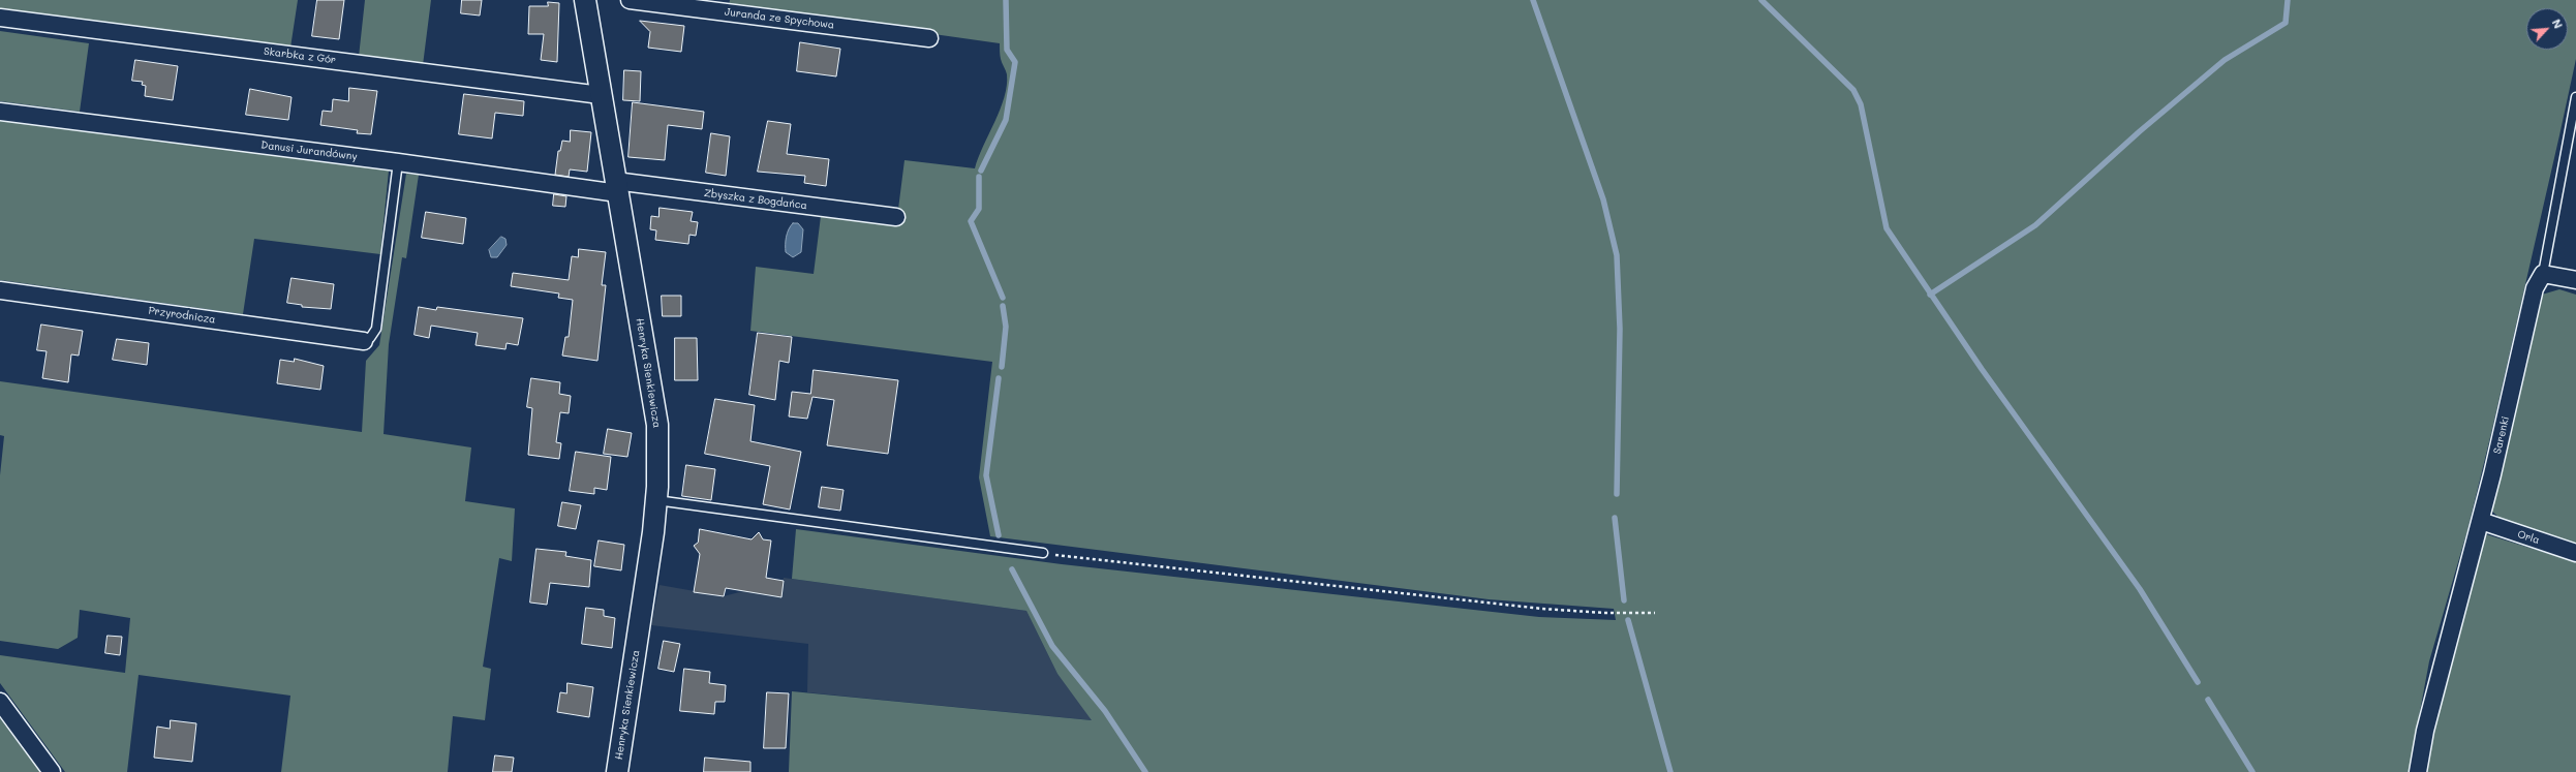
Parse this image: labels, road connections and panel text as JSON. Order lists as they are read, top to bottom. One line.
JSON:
{"streets":{"street":["Juranda ze Spychowa","Skarbka z Gór","Danusi Jurandówny","Zbyszka z Bogdańca","Przyrodnicza","Henryka Sienkiewicza","Sarenki","Orla"]},"crossings":[["Skarbka z Gór","Henryka Sienkiewicza"],["Danusi Jurandówny","Zbyszka z Bogdańca"],["Danusi Jurandówny","Henryka Sienkiewicza"],["Zbyszka z Bogdańca","Henryka Sienkiewicza"],["Sarenki","Orla"]],"north":"top right"}
